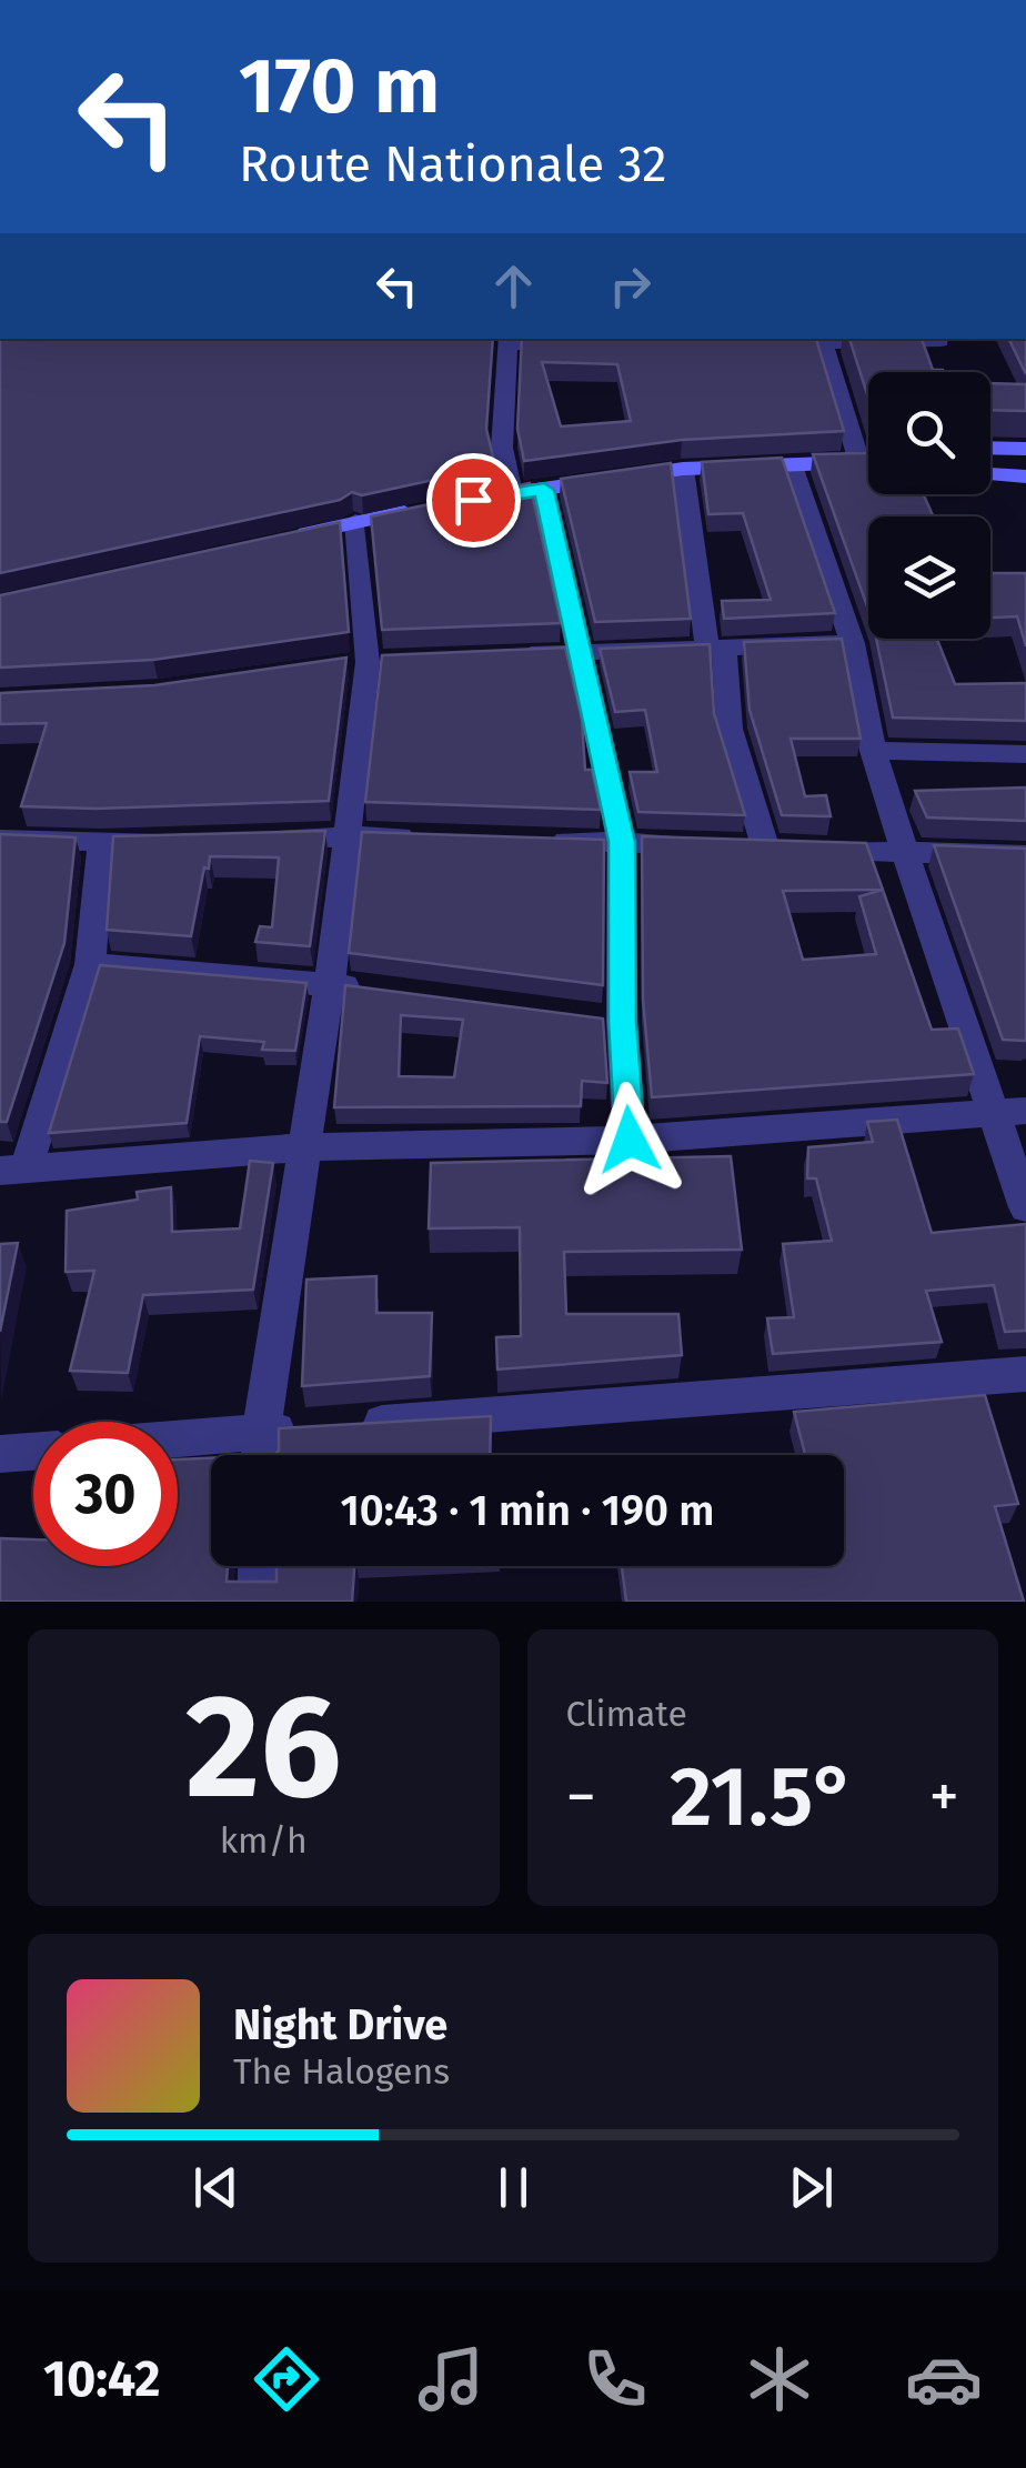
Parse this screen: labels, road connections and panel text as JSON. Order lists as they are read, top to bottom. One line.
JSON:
{"page":{"turn":["170 m","Route Nationale 32"],"limit":"30","trip":"10:43 · 1 min · 190 m","tile":[["26","km/h"],"Climate"],"heat":["−","21.5°","+"],"song":["Night Drive","The Halogens"],"tabs":"10:42"}}
